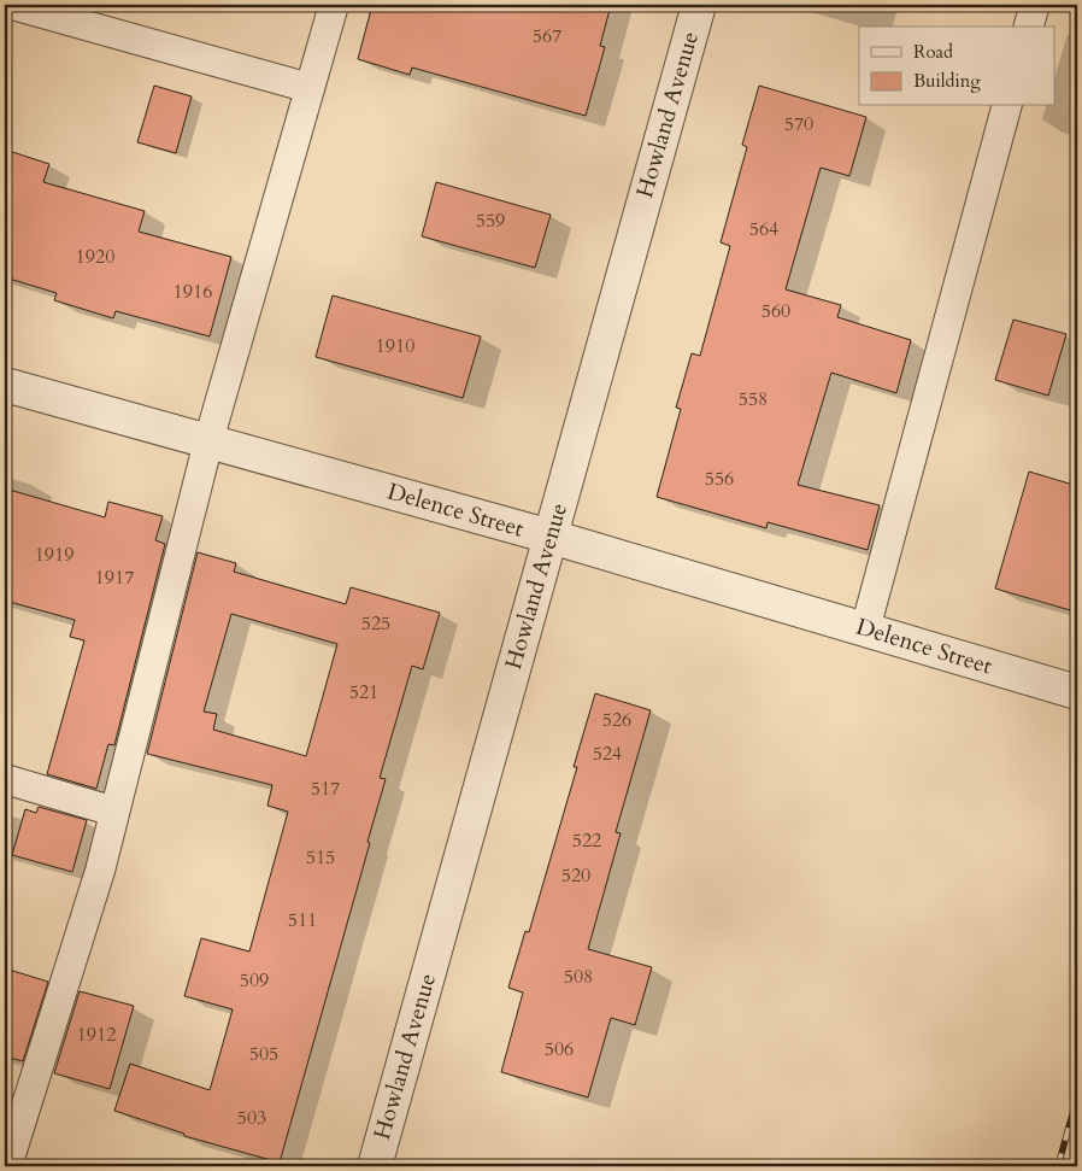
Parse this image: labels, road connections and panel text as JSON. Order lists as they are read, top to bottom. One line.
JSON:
{"streets":{"street":["Howland Avenue","Delence Street"]},"crossings":[["Howland Avenue","Delence Street"]],"house_numbers":["567","570","559","564","1920","1916","560","1910","558","556","1919","1917","525","521","526","524","517","522","515","520","511","508","509","1912","506","505","503"],"legend":["Road","Building"]}
